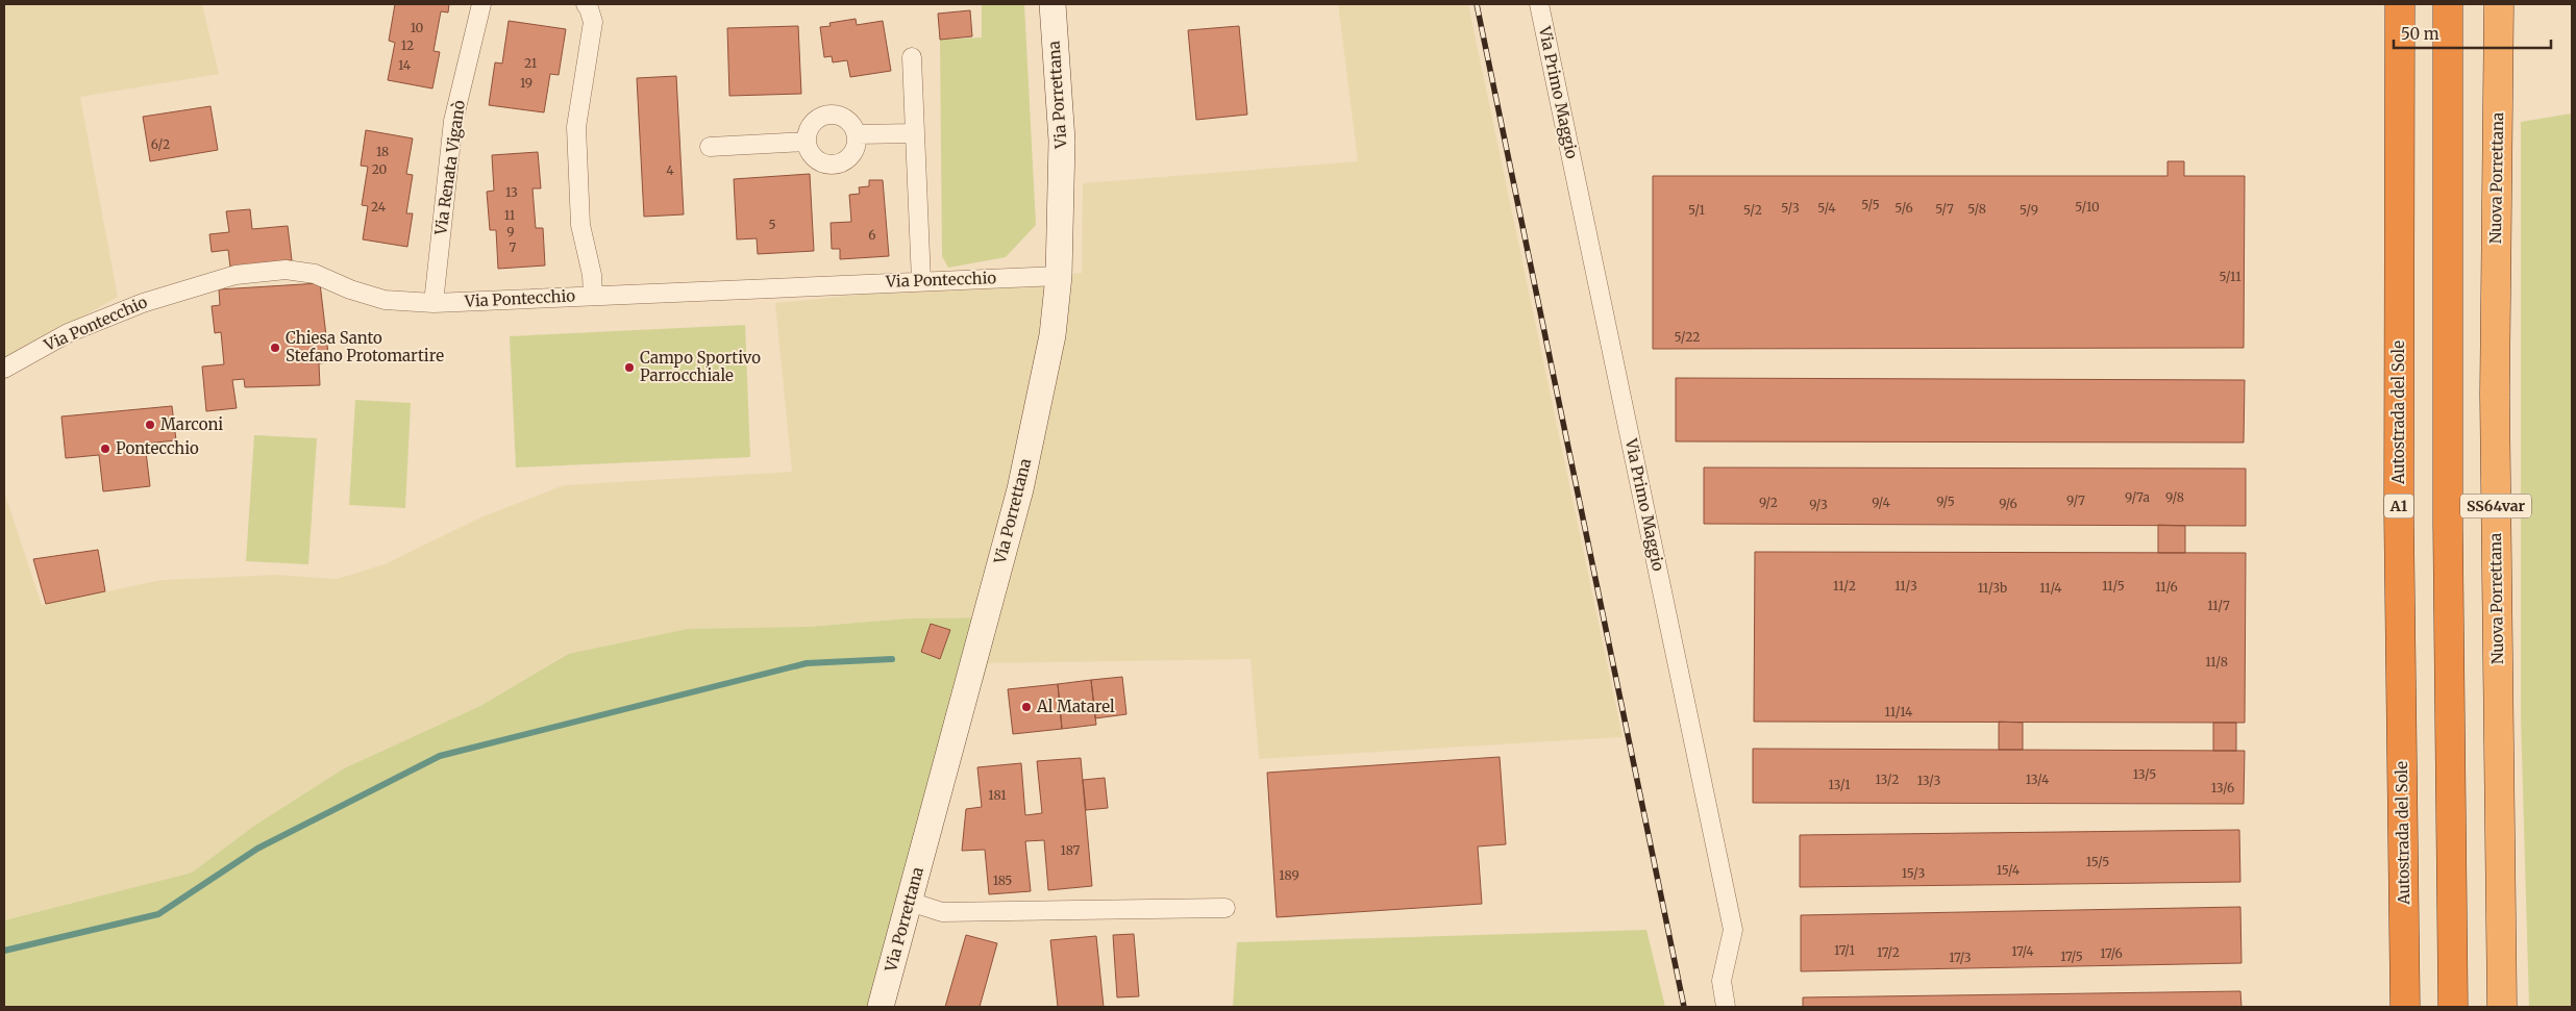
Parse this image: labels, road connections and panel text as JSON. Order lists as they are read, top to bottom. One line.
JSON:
{"streets":{"highway":["Nuova Porrettana","Autostrada del Sole","A1","SS64var"],"main road":["Via Porrettana"],"street":["Via Primo Maggio","Via Renata Viganò","Via Pontecchio"]},"crossings":[["Via Porrettana","Via Pontecchio"],["Via Renata Viganò","Via Pontecchio"]],"places":["Chiesa Santo Stefano Protomartire","Campo Sportivo Parrocchiale","Marconi","Pontecchio","Al Matarel"],"house_numbers":["10","12","21","14","19","6/2","18","20","4","13","5/5","24","5/10","5/3","5/4","5/6","5/7","5/8","5/1","5/2","5/9","11","5","9","6","7","5/11","5/22","9/7a","9/8","9/7","9/5","9/2","9/4","9/6","9/3","11/2","11/3","11/5","11/6","11/3b","11/4","11/7","11/8","11/14","13/5","13/2","13/4","13/3","13/1","13/6","181","187","15/5","15/4","15/3","189","185","17/1","17/4","17/2","17/6","17/5","17/3"],"scale_bar":"50 m"}
